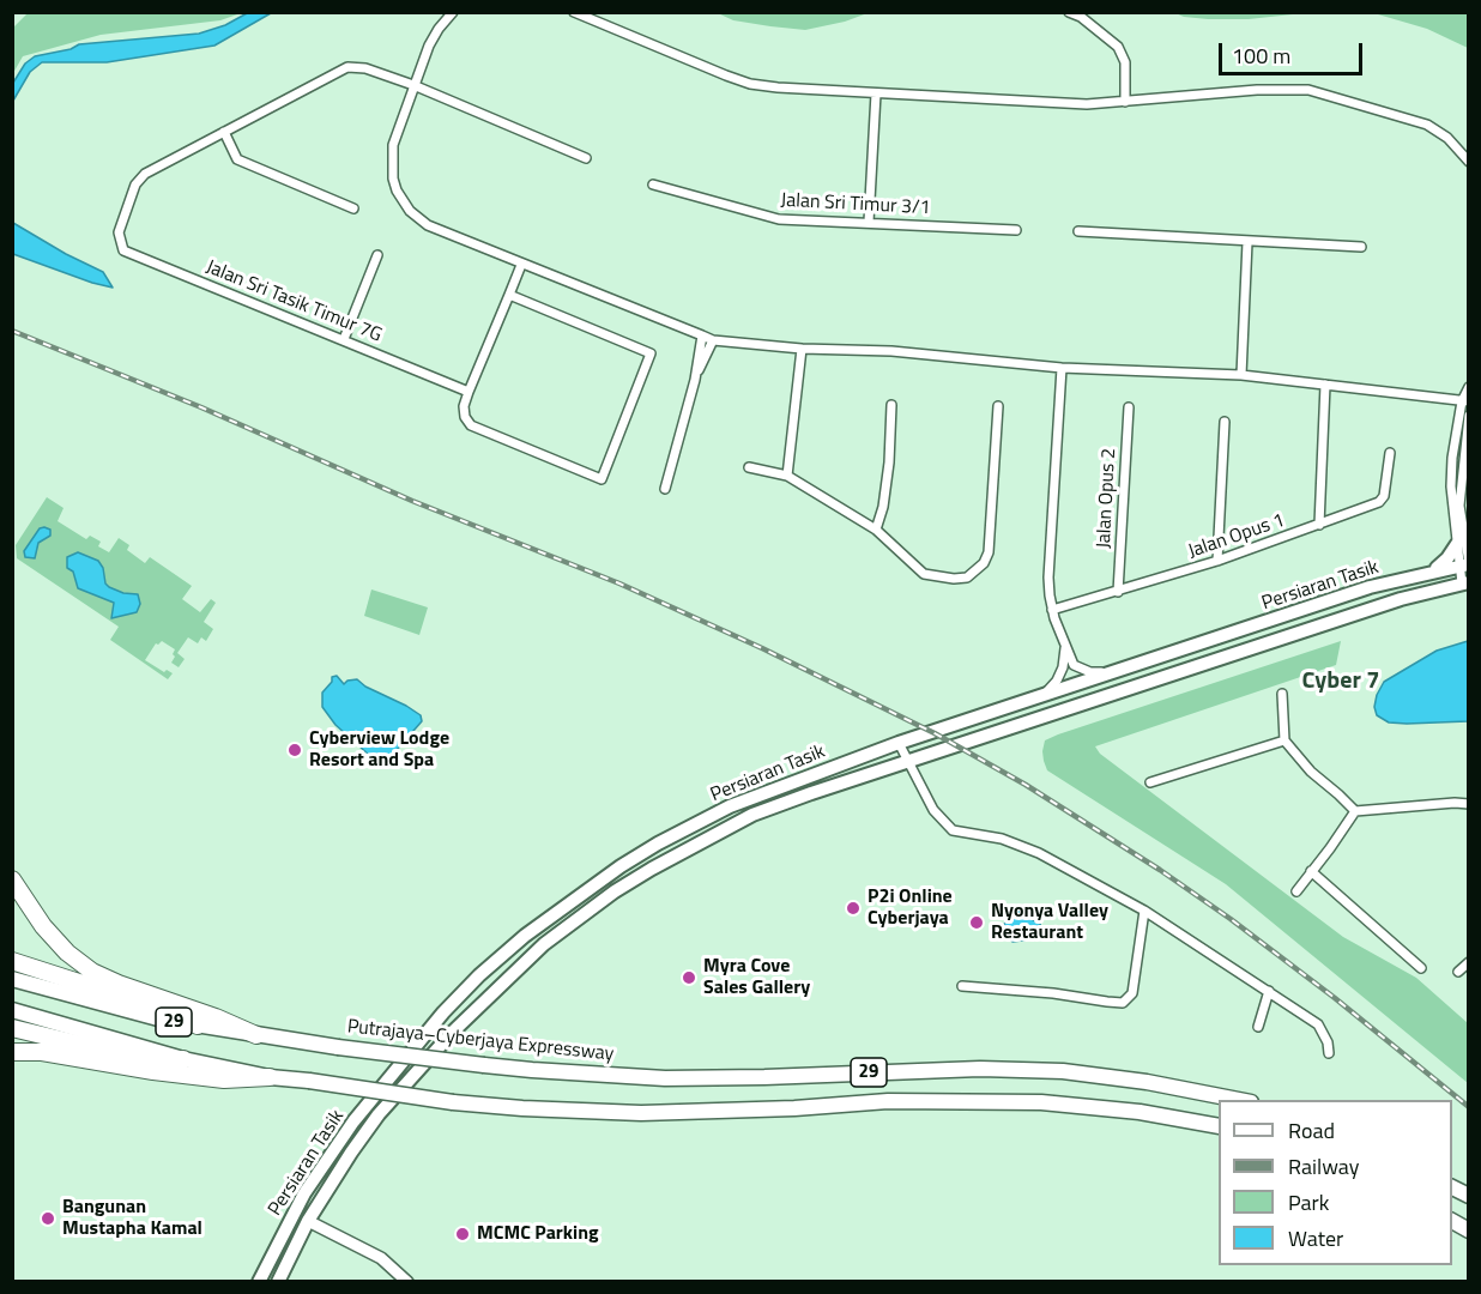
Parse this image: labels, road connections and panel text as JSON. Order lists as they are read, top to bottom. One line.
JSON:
{"streets":{"highway":["29","Putrajaya–Cyberjaya Expressway"],"main road":["Persiaran Tasik"],"street":["Jalan Sri Timur 3/1","Jalan Sri Tasik Timur 7G","Jalan Opus 2","Jalan Opus 1"]},"crossings":[["Jalan Opus 2","Jalan Opus 1"]],"districts":["Cyber 7"],"places":["Cyberview Lodge Resort and Spa","P2i Online Cyberjaya","Nyonya Valley Restaurant","Myra Cove Sales Gallery","Bangunan Mustapha Kamal","MCMC Parking"],"legend":["Road","Railway","Park","Water"],"scale_bar":"100 m"}
